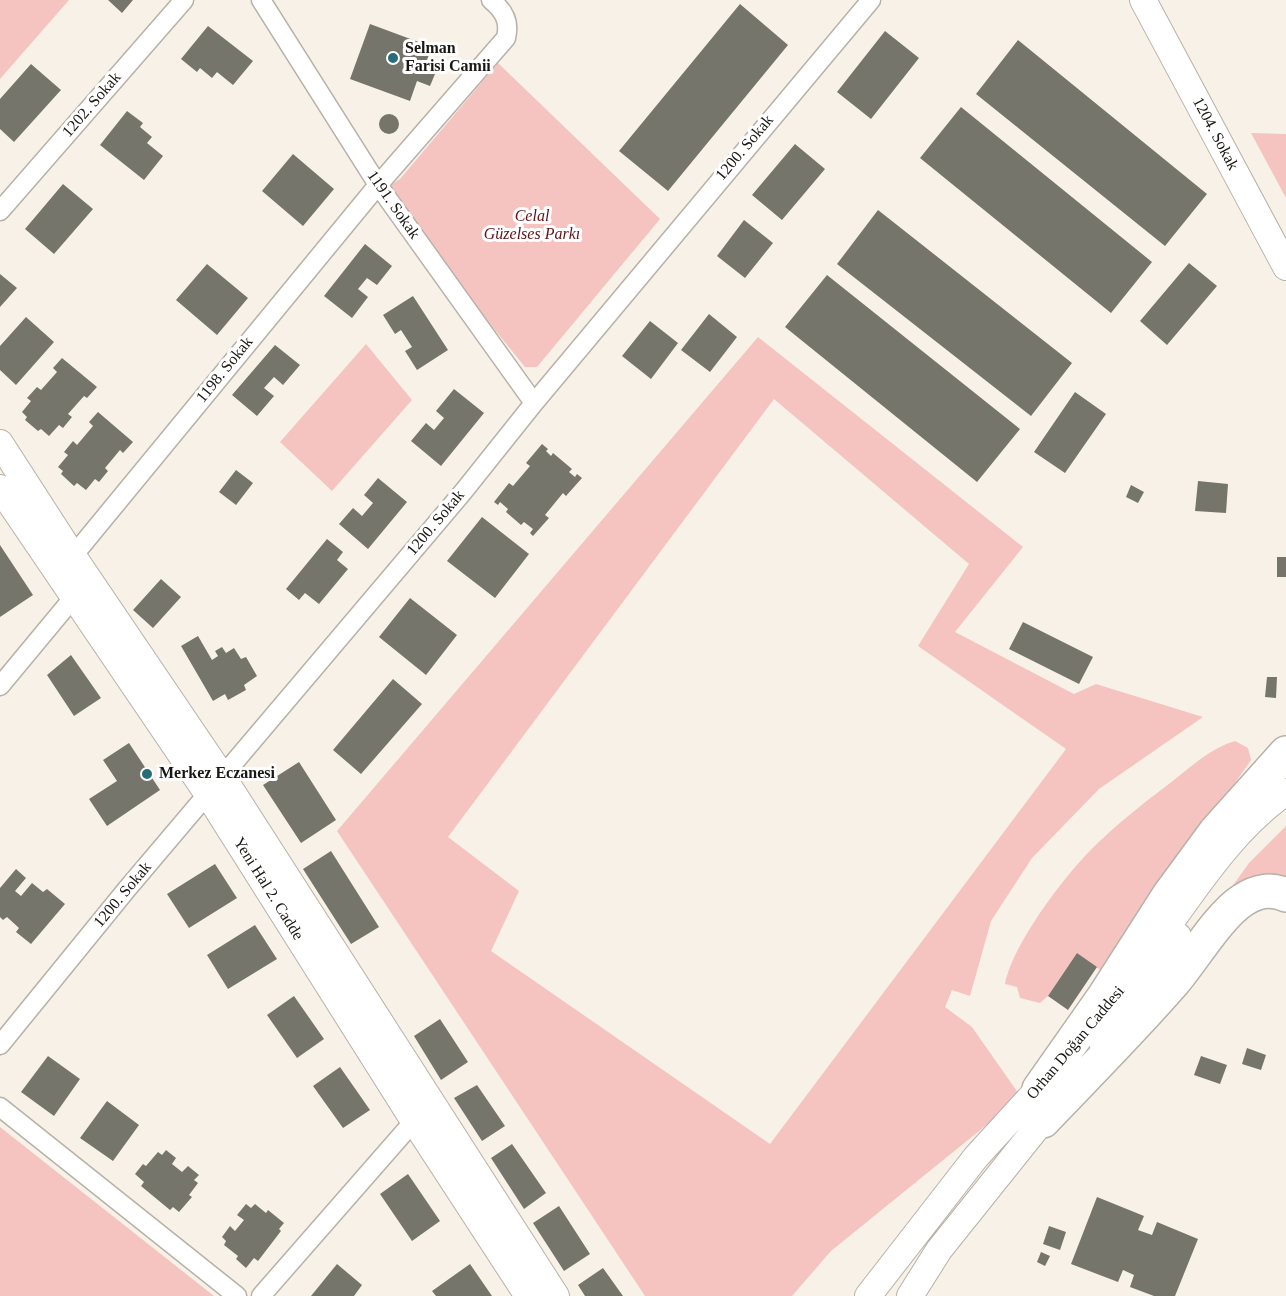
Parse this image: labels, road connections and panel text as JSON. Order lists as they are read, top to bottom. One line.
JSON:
{"streets":{"street":["1202. Sokak","1204. Sokak","1200. Sokak","1191. Sokak","1198. Sokak","Yeni Hal 2. Cadde","Orhan Doğan Caddesi"]},"crossings":[["1200. Sokak","1191. Sokak"],["1200. Sokak","Yeni Hal 2. Cadde"],["1191. Sokak","1198. Sokak"]],"parks":["Celal Güzelses Parkı"],"places":["Selman Farisi Camii","Merkez Eczanesi"]}
